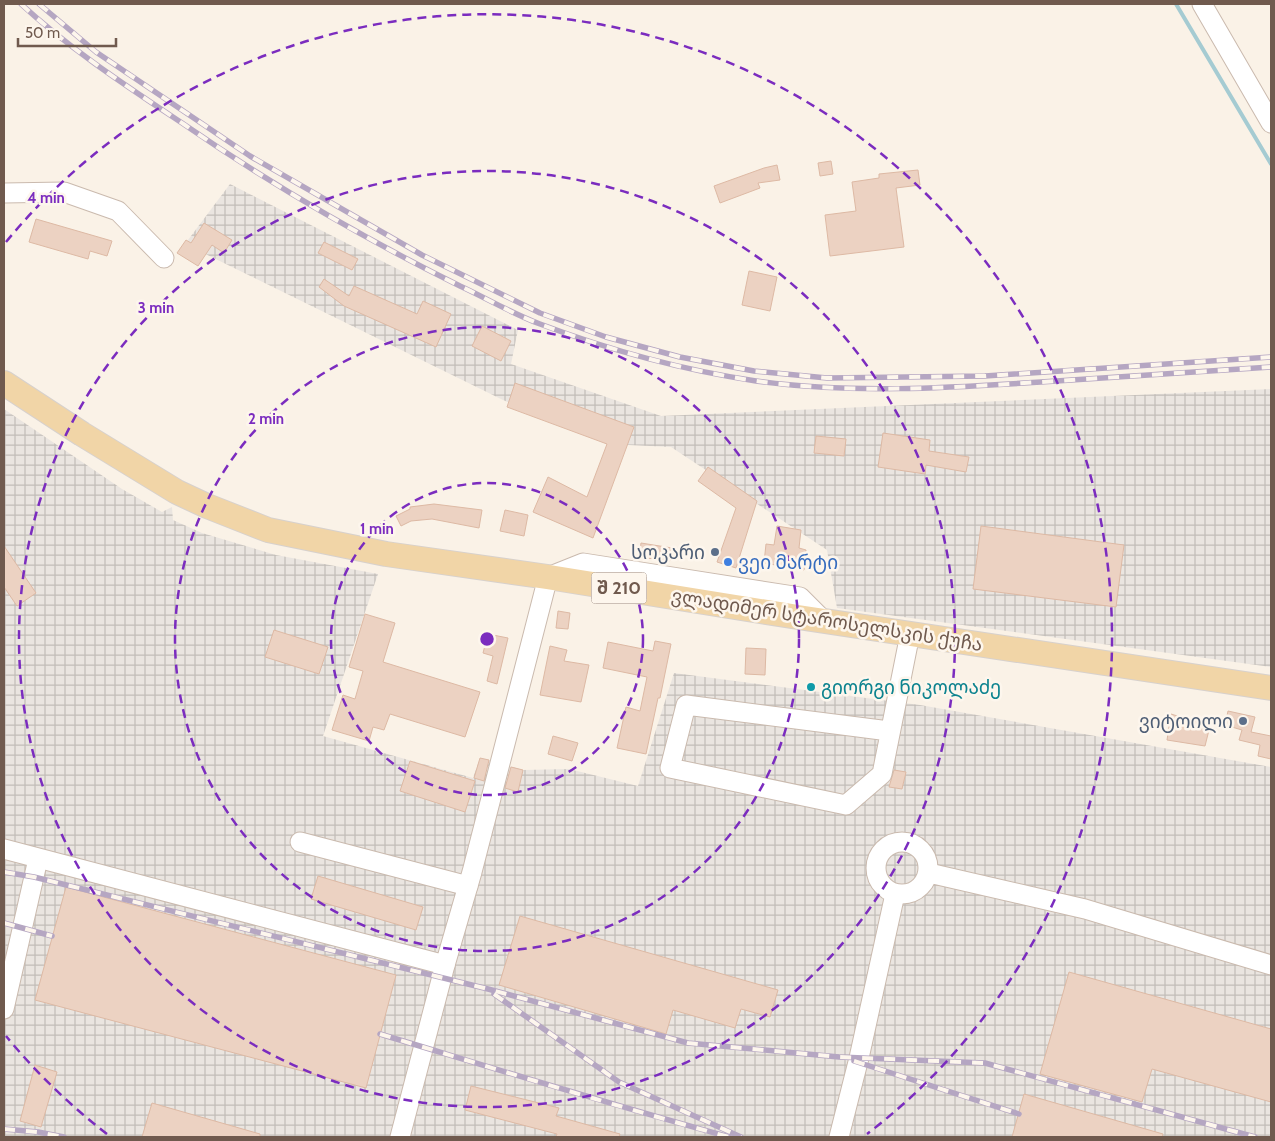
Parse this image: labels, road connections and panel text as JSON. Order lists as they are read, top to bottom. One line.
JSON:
{"streets":{"main road":["შ 210","ვლადიმერ სტაროსელსკის ქუჩა"]},"places":["სოკარი","ვეი მარტი","გიორგი ნიკოლაძე","ვიტოილი"],"scale_bar":"50 m","rings":["4 min","3 min","2 min","1 min"]}
